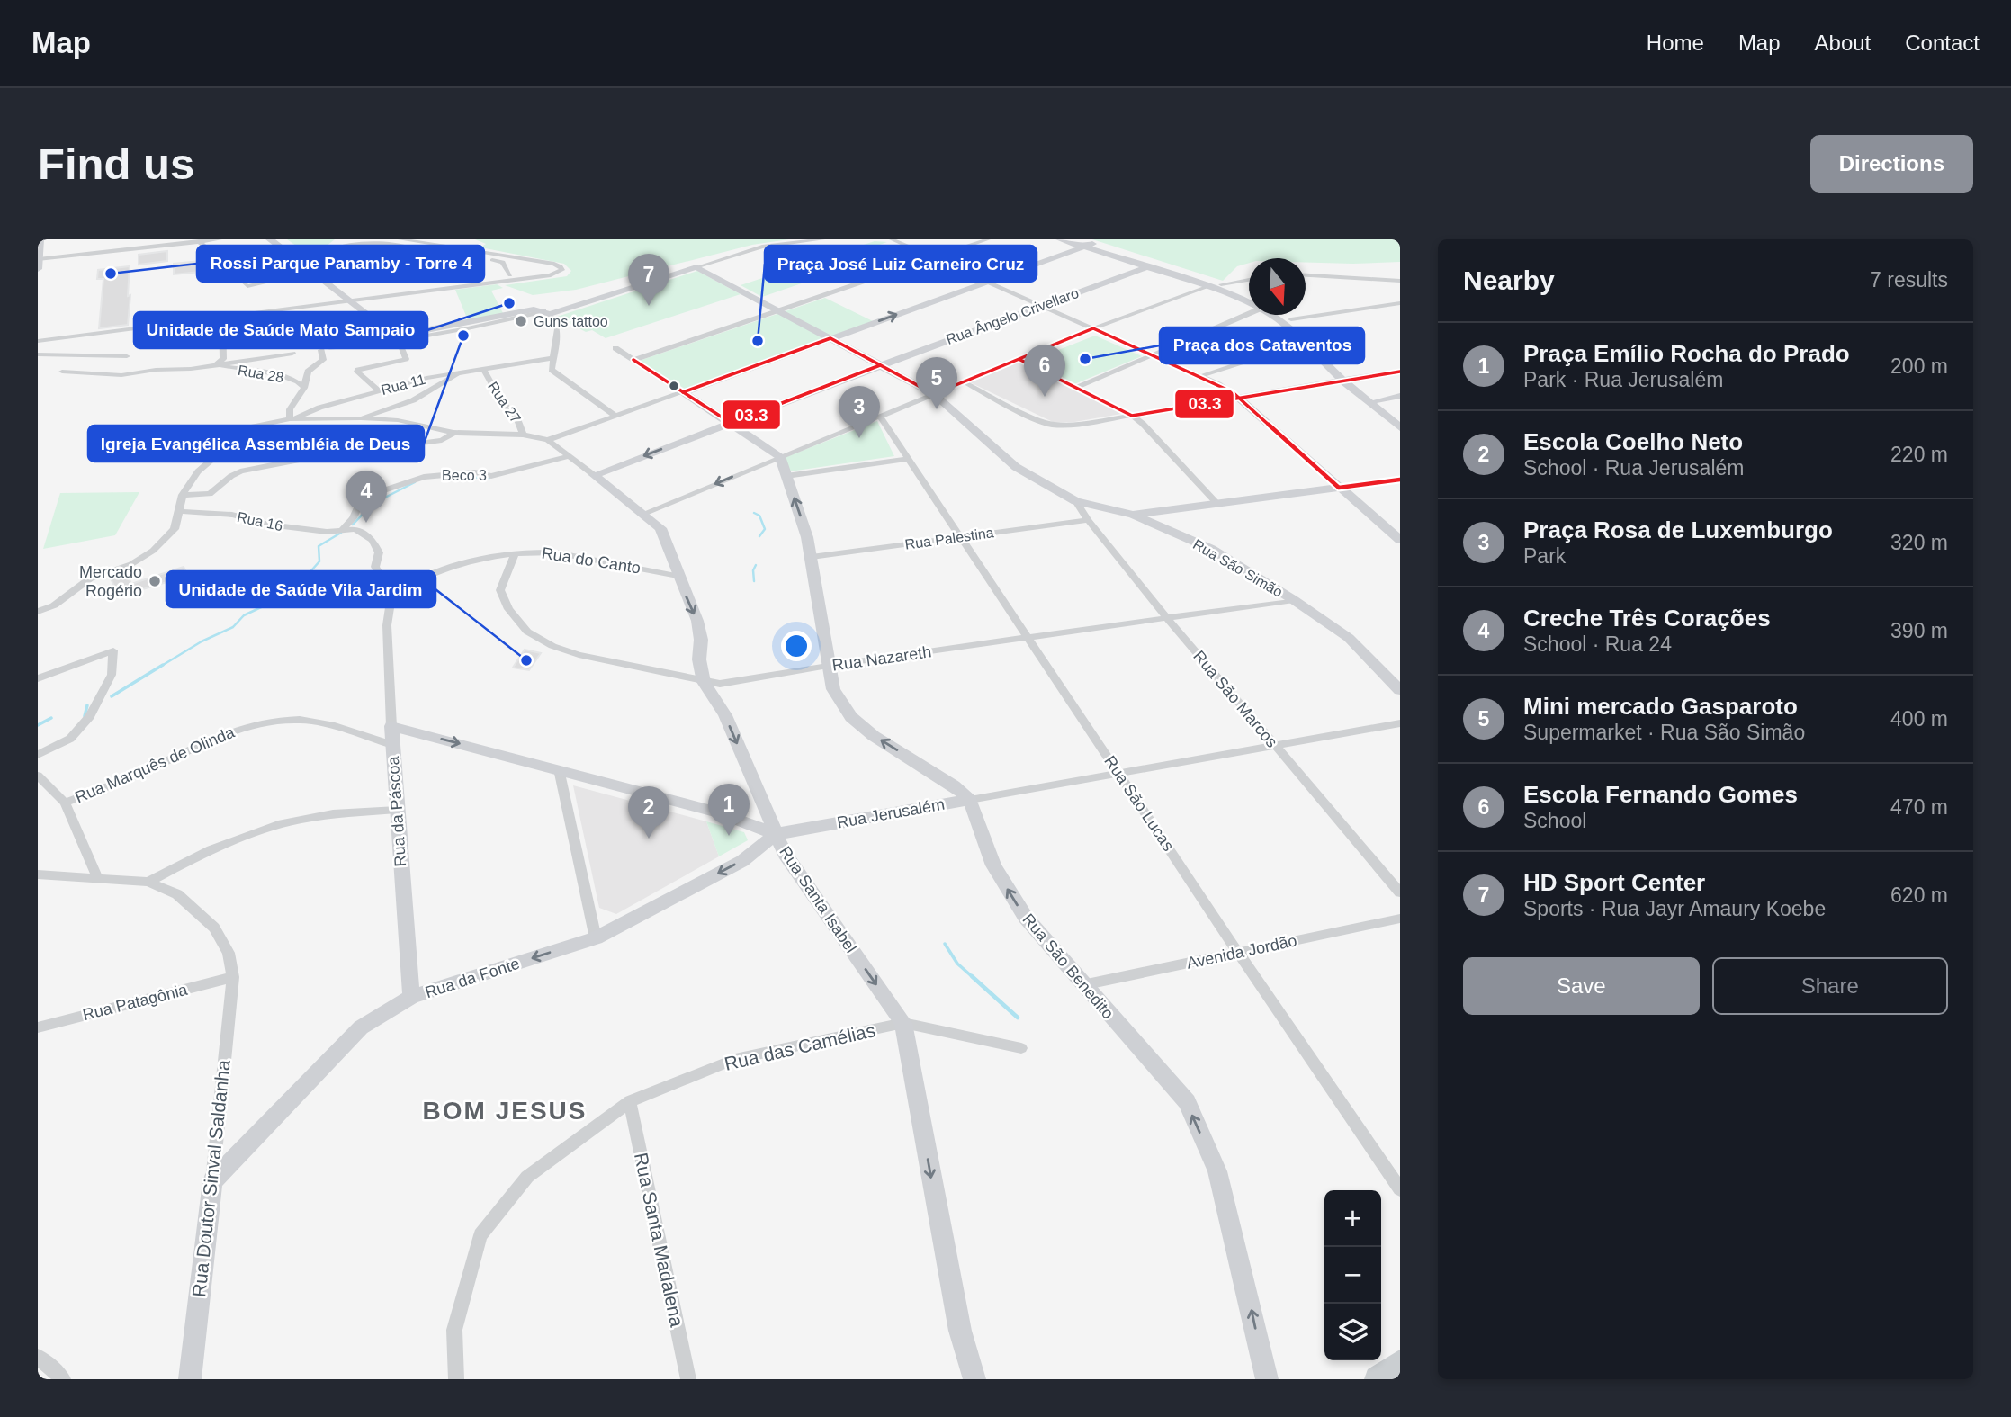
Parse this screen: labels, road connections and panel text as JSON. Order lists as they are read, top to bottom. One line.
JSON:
{"streets":{"street":["Rua Ângelo Crivellaro","Rua 28","Rua 11","Rua 27","Beco 3","Rua 16","Rua Palestina","Rua do Canto","Rua São Simão","Rua Nazareth","Rua São Marcos","Rua Marquês de Olinda","Rua São Lucas","Rua da Páscoa","Rua Jerusalém","Rua Santa Isabel","Avenida Jordão","Rua São Benedito","Rua da Fonte","Rua Patagônia","Rua das Camélias","Rua Doutor Sinval Saldanha","Rua Santa Madalena"]},"crossings":[["Rua Ângelo Crivellaro","Rua São Simão"],["Rua Ângelo Crivellaro","Rua Santa Isabel"],["Rua 28","Rua 11"],["Rua 11","Rua 27"],["Beco 3","Rua 16"],["Beco 3","Rua Santa Isabel"],["Rua 16","Rua do Canto"],["Rua 16","Rua da Páscoa"],["Rua Palestina","Rua São Marcos"],["Rua Palestina","Rua São Lucas"],["Rua do Canto","Rua Nazareth"],["Rua do Canto","Rua da Páscoa"],["Rua do Canto","Rua Santa Isabel"],["Rua São Simão","Rua Nazareth"],["Rua São Simão","Rua São Marcos"],["Rua Nazareth","Rua São Marcos"],["Rua Nazareth","Rua São Lucas"],["Rua Nazareth","Rua Santa Isabel"],["Rua São Marcos","Rua Jerusalém"],["Rua Marquês de Olinda","Rua da Páscoa"],["Rua São Lucas","Rua Jerusalém"],["Rua São Lucas","Avenida Jordão"],["Rua da Páscoa","Rua da Fonte"],["Rua Jerusalém","Rua Santa Isabel"],["Rua Jerusalém","Rua São Benedito"],["Rua Jerusalém","Rua da Fonte"],["Rua Santa Isabel","Rua da Fonte"],["Rua Santa Isabel","Rua das Camélias"],["Avenida Jordão","Rua São Benedito"],["Rua da Fonte","Rua Doutor Sinval Saldanha"],["Rua Patagônia","Rua Doutor Sinval Saldanha"],["Rua das Camélias","Rua Santa Madalena"]],"one_way":["Rua Santa Isabel","Rua São Benedito","Rua da Fonte"],"districts":["BOM JESUS"],"places":["Rossi Parque Panamby - Torre 4","Unidade de Saúde Mato Sampaio","Guns tattoo","Igreja Evangélica Assembléia de Deus","Praça José Luiz Carneiro Cruz","Praça dos Cataventos","Mercado Rogério","Unidade de Saúde Vila Jardim"],"lines":["transit line 03.3"],"north":"bottom","page":{"header":"Map","nav":["Home","Map","About","Contact"],"buttons":["Directions",["Save","Share"]],"title":"Find us","heading":["Nearby","7 results"],"pins":["7","6","5","3","4","1","2"],"list":[{"mark":"1","name":"Praça Emílio Rocha do Prado","note":"Park · Rua Jerusalém","value":"200 m"},{"mark":"2","name":"Escola Coelho Neto","note":"School · Rua Jerusalém","value":"220 m"},{"mark":"3","name":"Praça Rosa de Luxemburgo","note":"Park","value":"320 m"},{"mark":"4","name":"Creche Três Corações","note":"School · Rua 24","value":"390 m"},{"mark":"5","name":"Mini mercado Gasparoto","note":"Supermarket · Rua São Simão","value":"400 m"},{"mark":"6","name":"Escola Fernando Gomes","note":"School","value":"470 m"},{"mark":"7","name":"HD Sport Center","note":"Sports · Rua Jayr Amaury Koebe","value":"620 m"}],"map_buttons":["+","−"]}}
